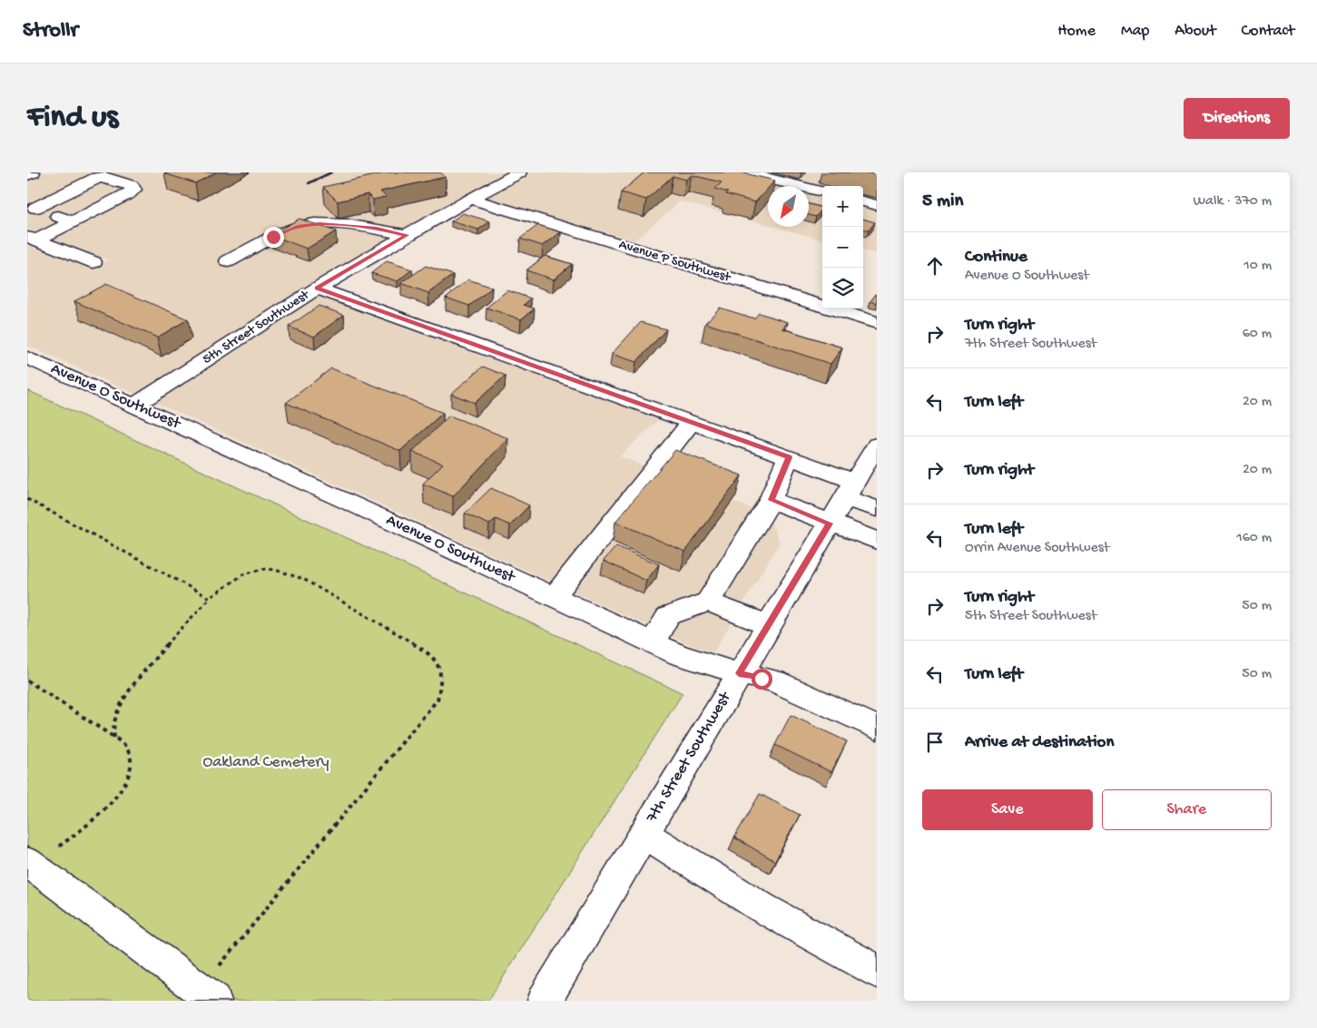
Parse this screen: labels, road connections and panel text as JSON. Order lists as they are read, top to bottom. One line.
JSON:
{"streets":{"street":["Avenue P Southwest","5th Street Southwest","Avenue O Southwest","7th Street Southwest"]},"crossings":[["Avenue P Southwest","5th Street Southwest"],["5th Street Southwest","Avenue O Southwest"],["Avenue O Southwest","7th Street Southwest"]],"parks":["Oakland Cemetery"],"north":"bottom left","page":{"header":"Strollr","nav":["Home","Map","About","Contact"],"buttons":["Directions",["Save","Share"]],"title":"Find us","heading":["5 min","Walk · 370 m"],"map_buttons":["+","−"],"list":[["Continue","Avenue O Southwest","10 m"],["Turn right","7th Street Southwest","60 m"],["Turn left","20 m"],["Turn right","20 m"],["Turn left","Orrin Avenue Southwest","160 m"],["Turn right","5th Street Southwest","50 m"],["Turn left","50 m"],"Arrive at destination"]}}
